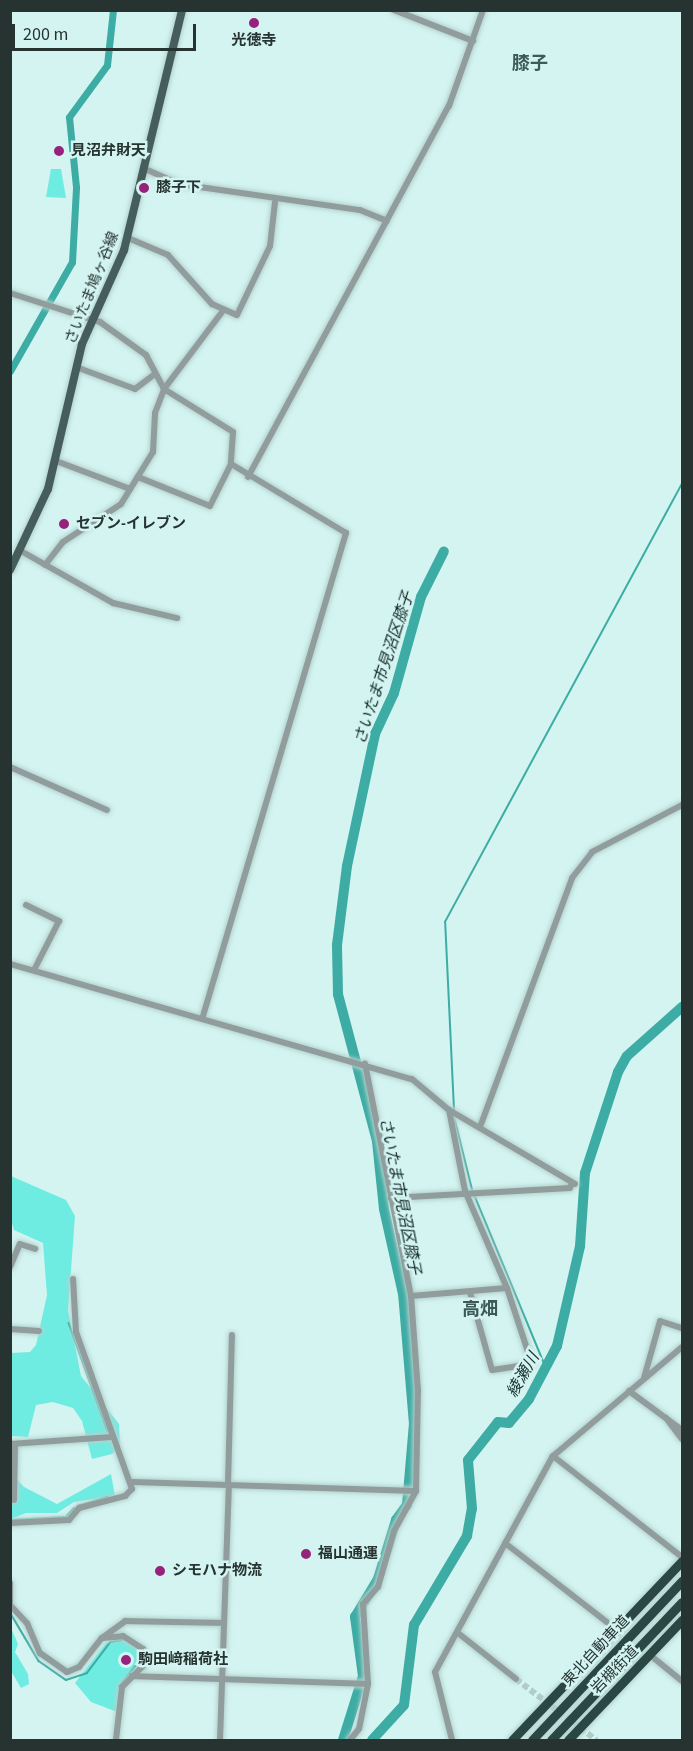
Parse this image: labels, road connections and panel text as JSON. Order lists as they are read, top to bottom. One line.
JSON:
{"streets":{"highway":["東北自動車道","岩槻街道"],"main road":["さいたま鳩ヶ谷線"]},"districts":["膝子","高畑"],"water":["さいたま市見沼区膝子","綾瀬川"],"places":["光徳寺","見沼弁財天","膝子下","セブン-イレブン","福山通運","シモハナ物流","駒田﨑稲荷社"],"scale_bar":"200 m"}
